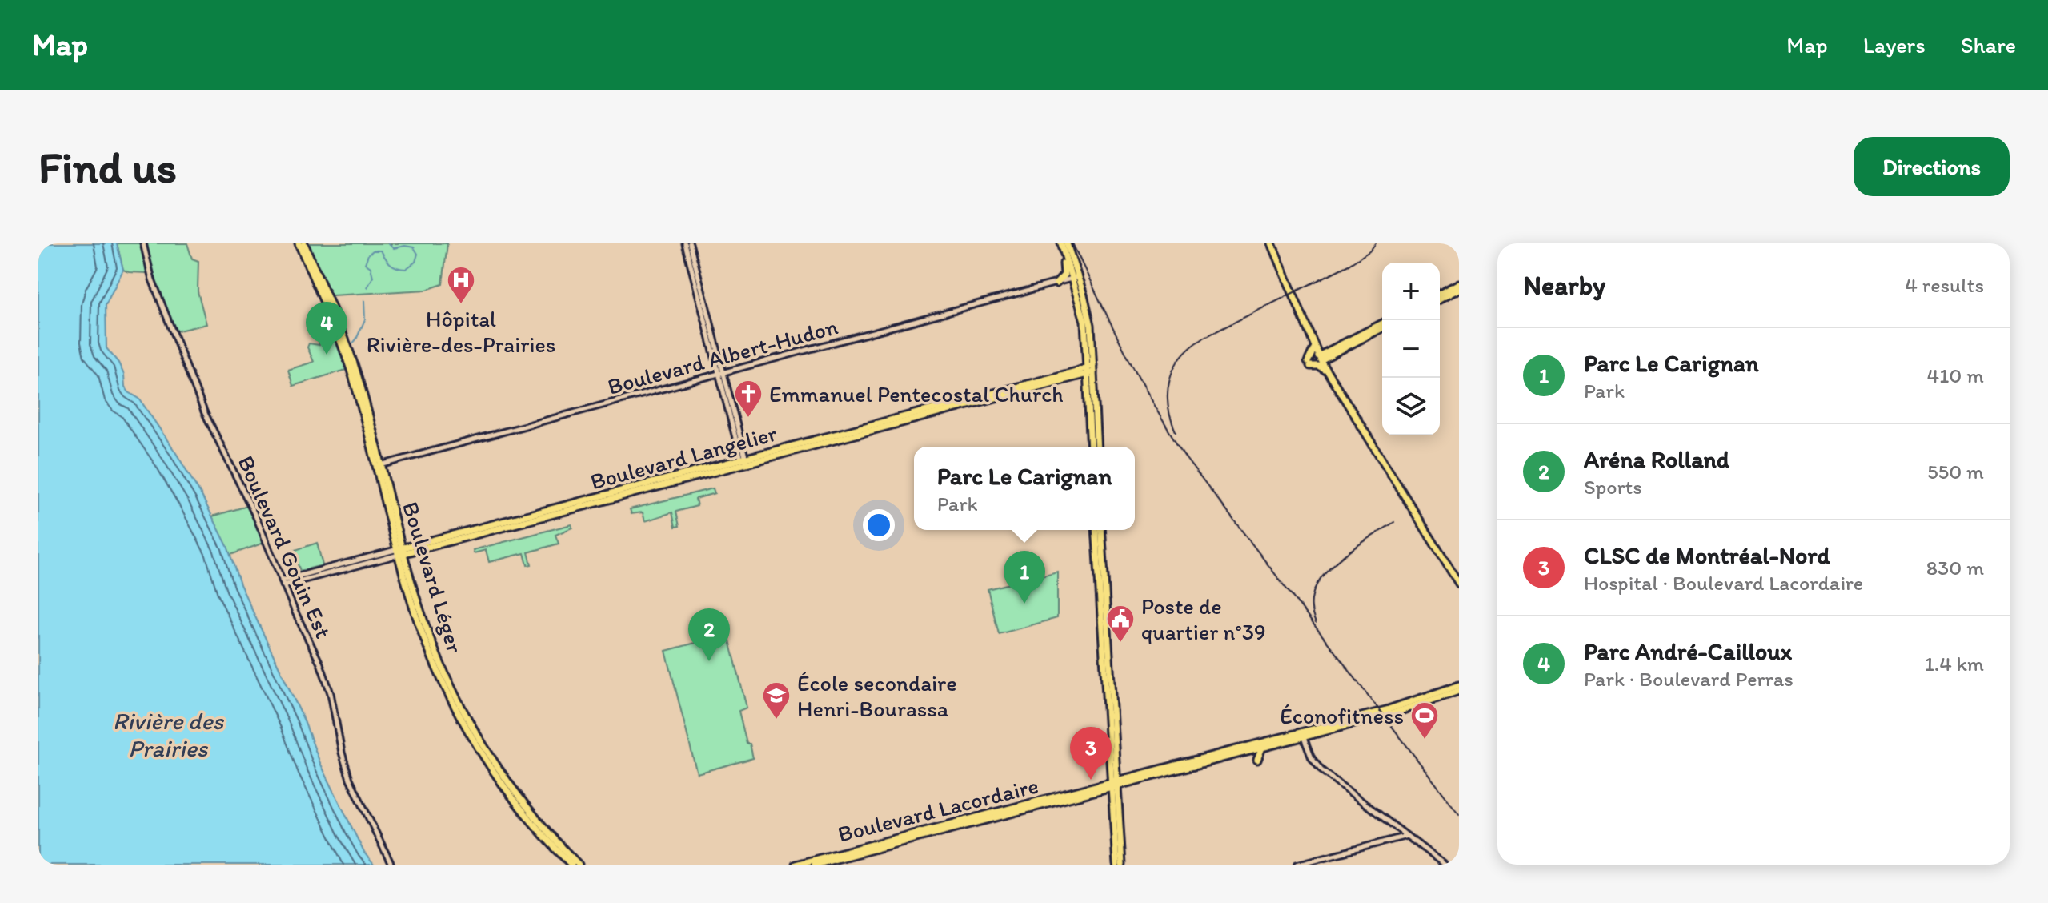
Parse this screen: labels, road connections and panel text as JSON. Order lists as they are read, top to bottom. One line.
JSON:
{"streets":{"main road":["Boulevard Langelier","Boulevard Léger","Boulevard Lacordaire"],"street":["Boulevard Albert-Hudon","Boulevard Gouin Est"]},"crossings":[["Boulevard Albert-Hudon","Boulevard Léger"],["Boulevard Langelier","Boulevard Gouin Est"],["Boulevard Langelier","Boulevard Léger"]],"water":["Rivière des Prairies"],"places":{"hospital":["Hôpital Rivière-des-Prairies"],"church":["Emmanuel Pentecostal Church"],"public building":["Poste de quartier n°39"],"school or university":["École secondaire Henri-Bourassa"],"sports":["Éconofitness"]},"page":{"header":"Map","nav":["Map","Layers","Share"],"buttons":"Directions","title":"Find us","heading":["Nearby","4 results"],"map_buttons":["+","−"],"pins":["4","1","2","3"],"list":[{"mark":"1","name":"Parc Le Carignan","note":"Park","value":"410 m"},{"mark":"2","name":"Aréna Rolland","note":"Sports","value":"550 m"},{"mark":"3","name":"CLSC de Montréal-Nord","note":"Hospital · Boulevard Lacordaire","value":"830 m"},{"mark":"4","name":"Parc André-Cailloux","note":"Park · Boulevard Perras","value":"1.4 km"}],"popup":["Parc Le Carignan","Park"]}}
